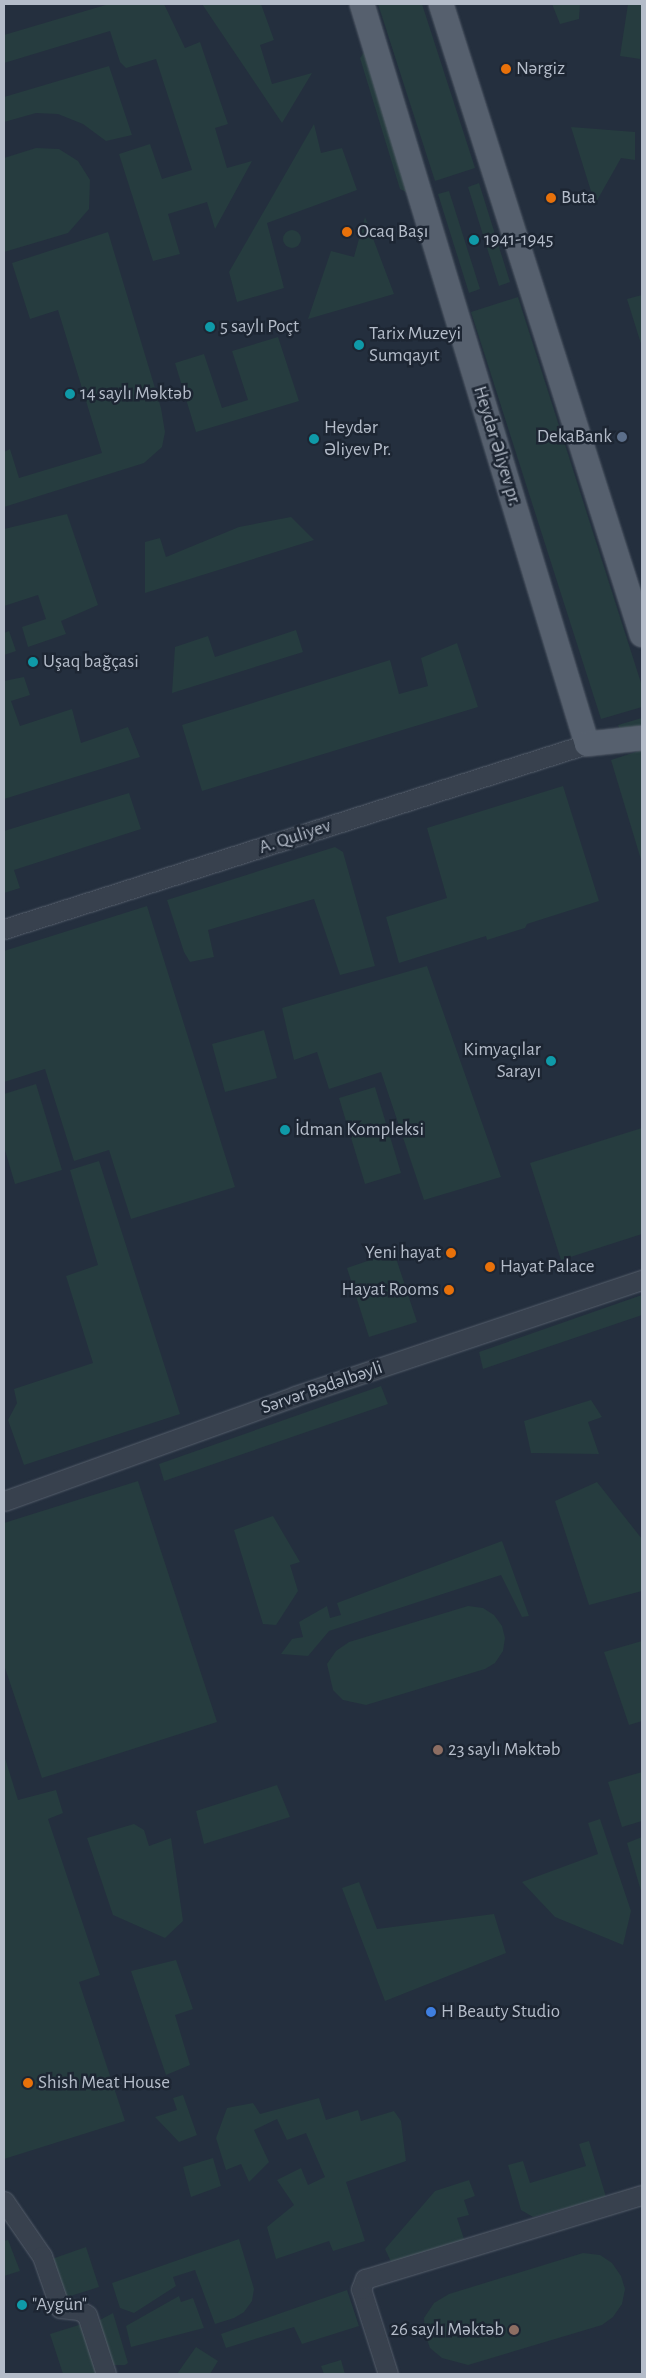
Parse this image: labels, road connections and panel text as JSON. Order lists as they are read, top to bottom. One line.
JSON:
{"streets":{"main road":["Heydər Əliyev pr."],"street":["A. Quliyev","Sərvər Bədəlbəyli"]},"crossings":[["Heydər Əliyev pr.","A. Quliyev"]],"places":["Nərgiz","Buta","Ocaq Başı","1941-1945","5 saylı Poçt","Tarix Muzeyi Sumqayıt","14 saylı Məktəb","DekaBank","Heydər Əliyev Pr.","Uşaq bağçasi","Kimyaçılar Sarayı","İdman Kompleksi","Yeni hayat","Hayat Palace","Hayat Rooms","23 saylı Məktəb","H Beauty Studio","Shish Meat House","\"Aygün\"","26 saylı Məktəb"]}
